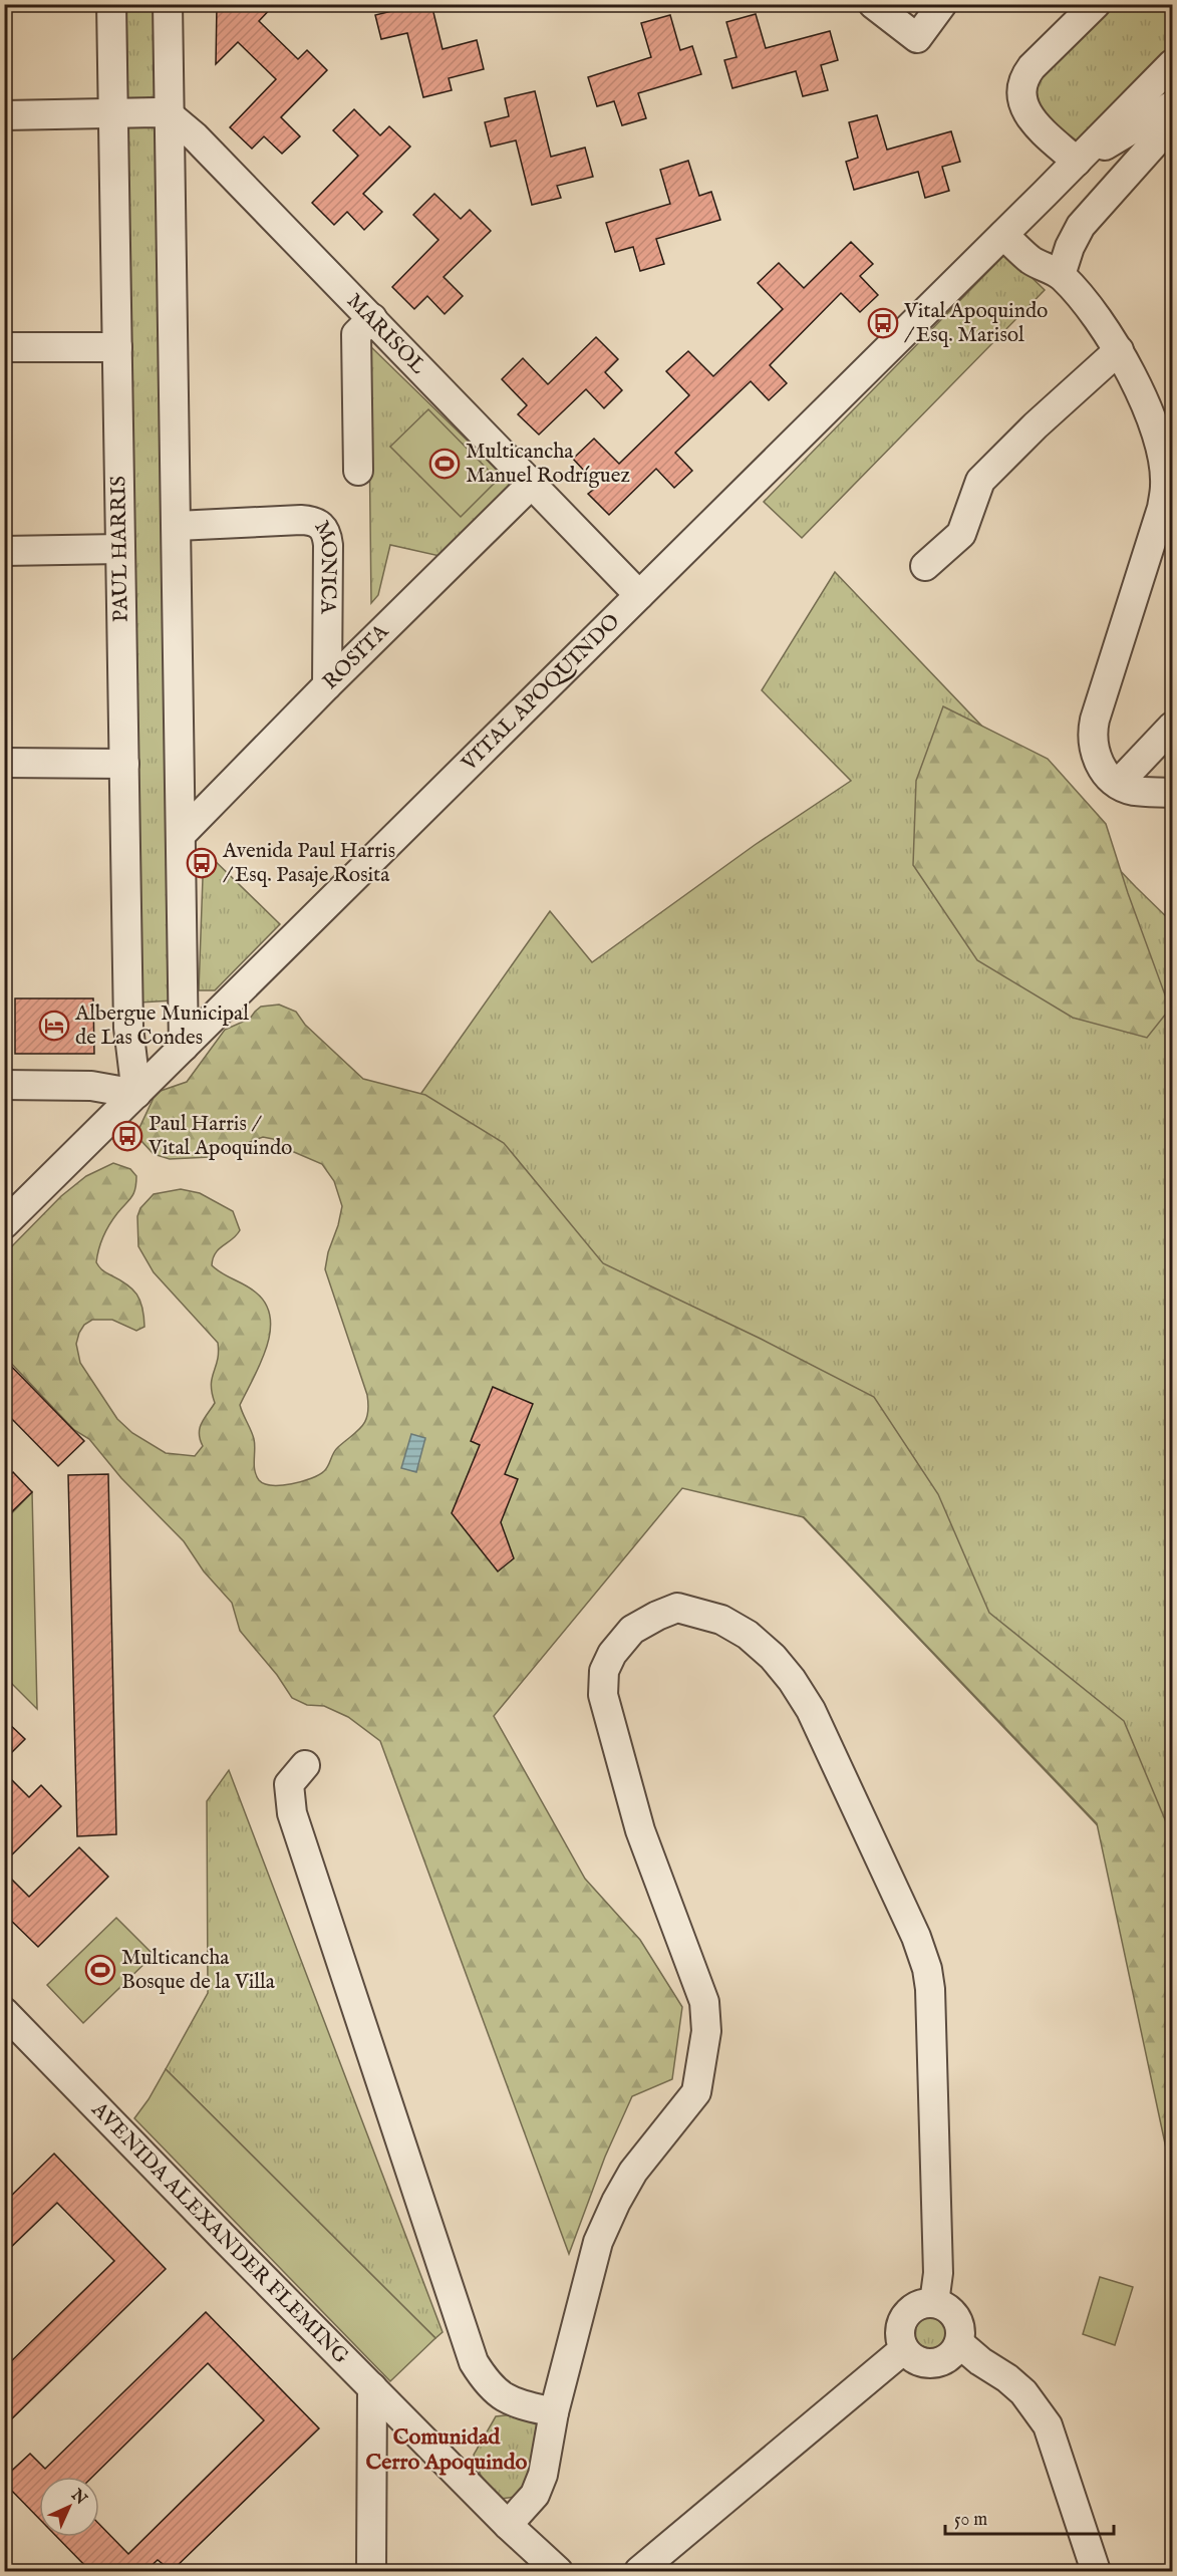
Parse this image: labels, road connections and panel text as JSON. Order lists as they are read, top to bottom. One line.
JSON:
{"streets":{"street":["MARISOL","PAUL HARRIS","MONICA","ROSITA","VITAL APOQUINDO","AVENIDA ALEXANDER FLEMING"]},"crossings":[["MARISOL","ROSITA"],["MARISOL","VITAL APOQUINDO"],["PAUL HARRIS","VITAL APOQUINDO"],["MONICA","ROSITA"]],"districts":["Comunidad Cerro Apoquindo"],"places":{"bus stop":["Vital Apoquindo / Esq. Marisol","Avenida Paul Harris / Esq. Pasaje Rosita","Paul Harris / Vital Apoquindo"],"sports":["Multicancha Manuel Rodríguez","Multicancha Bosque de la Villa"],"hotel":["Albergue Municipal de Las Condes"]},"scale_bar":"50 m","north":"top right"}
